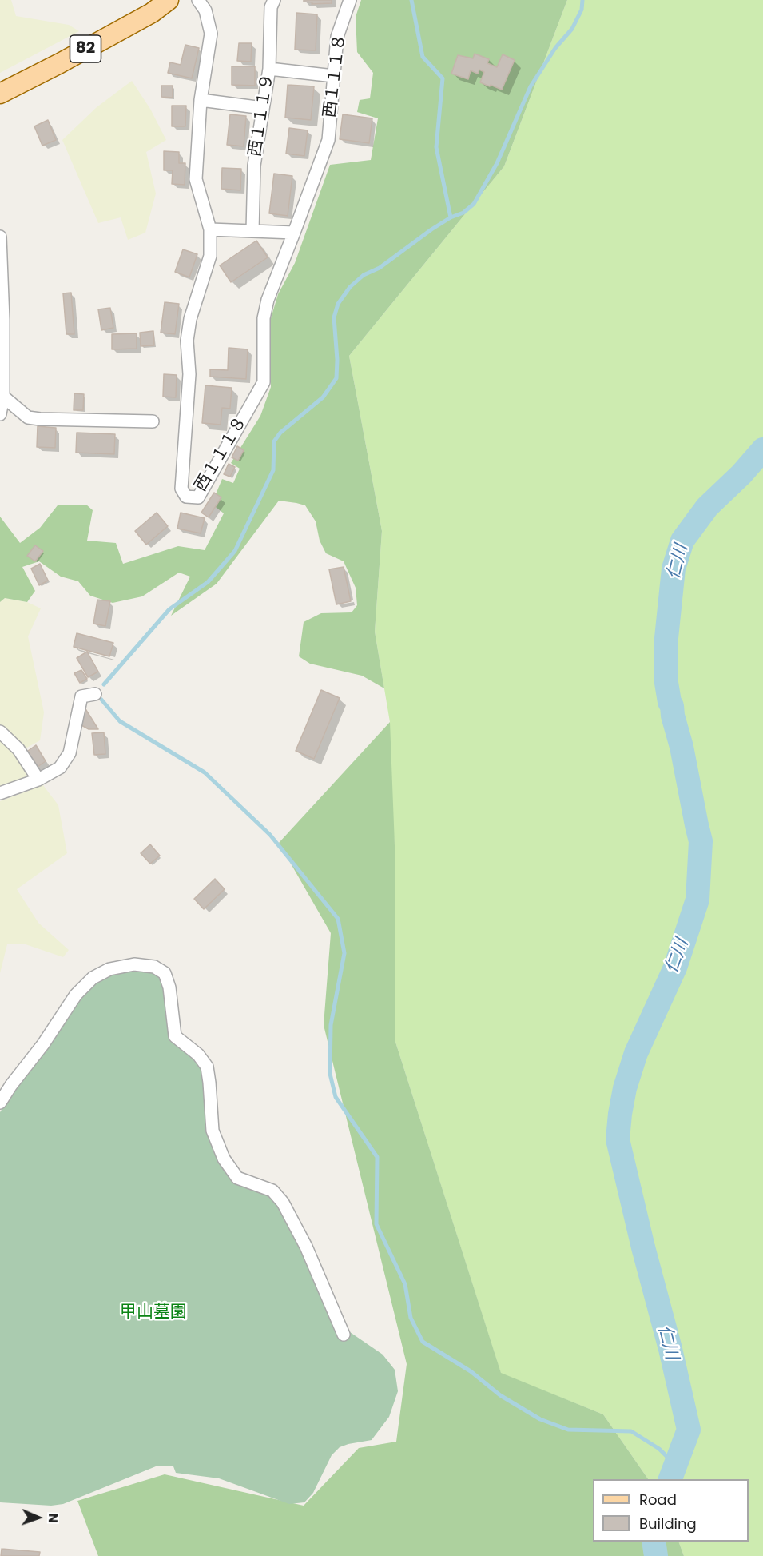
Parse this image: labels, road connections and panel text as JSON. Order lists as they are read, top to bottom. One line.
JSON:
{"streets":{"main road":["82"],"street":["西１１１８","西１１１９"]},"water":["仁川"],"parks":["甲山墓園"],"legend":["Road","Building"],"north":"right"}
